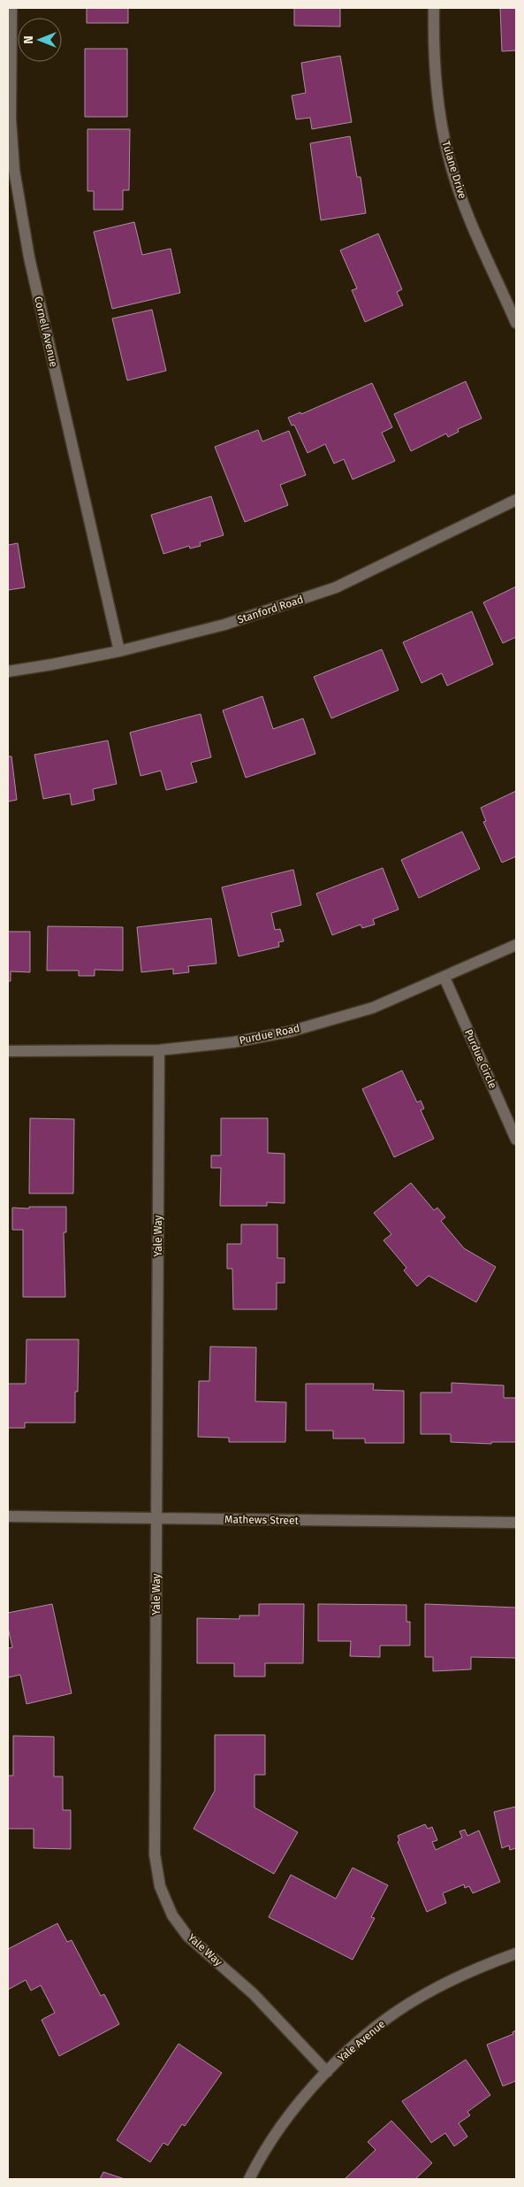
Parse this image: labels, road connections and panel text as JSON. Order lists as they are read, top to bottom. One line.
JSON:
{"streets":{"street":["Tulane Drive","Cornell Avenue","Stanford Road","Purdue Road","Purdue Circle","Yale Way","Mathews Street","Yale Avenue"]},"crossings":[["Cornell Avenue","Stanford Road"],["Purdue Road","Purdue Circle"],["Purdue Road","Yale Way"],["Yale Way","Mathews Street"],["Yale Way","Yale Avenue"]],"north":"left"}
